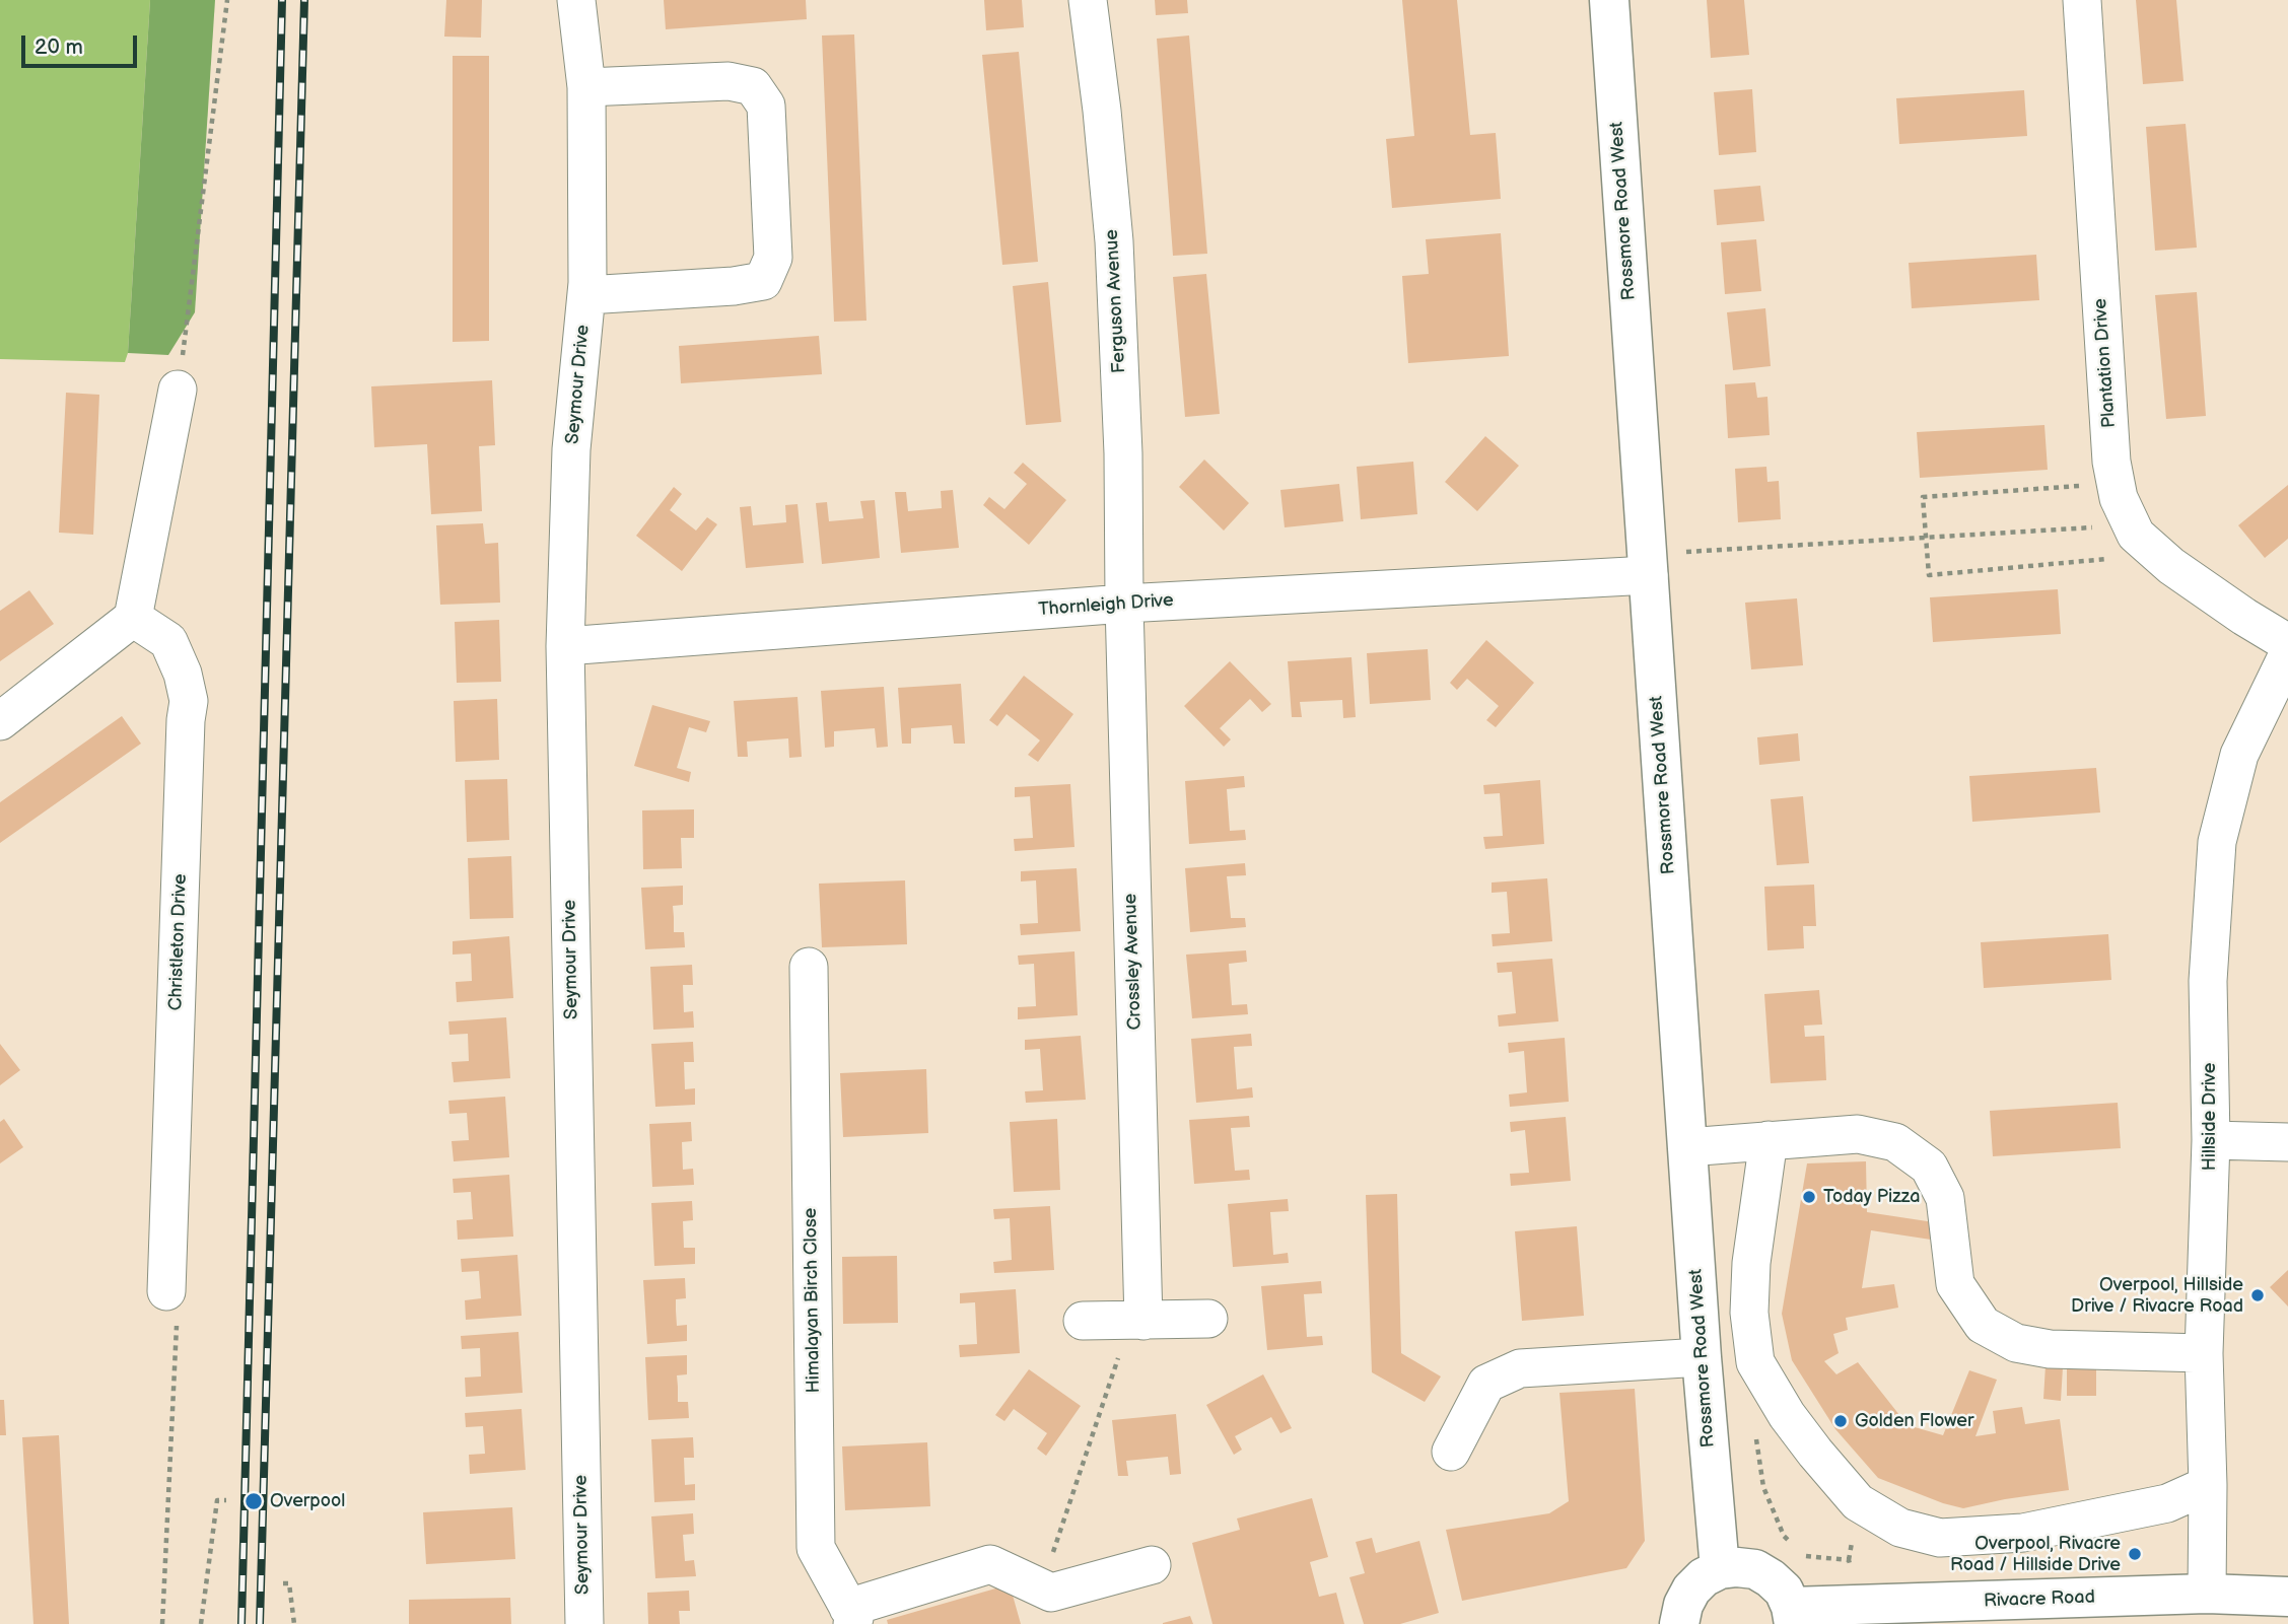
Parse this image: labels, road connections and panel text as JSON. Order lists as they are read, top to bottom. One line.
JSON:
{"streets":{"main road":["Rossmore Road West","Rivacre Road"],"street":["Ferguson Avenue","Plantation Drive","Seymour Drive","Thornleigh Drive","Christleton Drive","Crossley Avenue","Hillside Drive","Himalayan Birch Close"]},"crossings":[["Rossmore Road West","Thornleigh Drive"],["Ferguson Avenue","Thornleigh Drive"],["Ferguson Avenue","Crossley Avenue"],["Seymour Drive","Thornleigh Drive"],["Thornleigh Drive","Crossley Avenue"],["Hillside Drive","Rivacre Road"]],"places":["Today Pizza","Overpool, Hillside Drive / Rivacre Road","Golden Flower","Overpool","Overpool, Rivacre Road / Hillside Drive"],"scale_bar":"20 m"}
